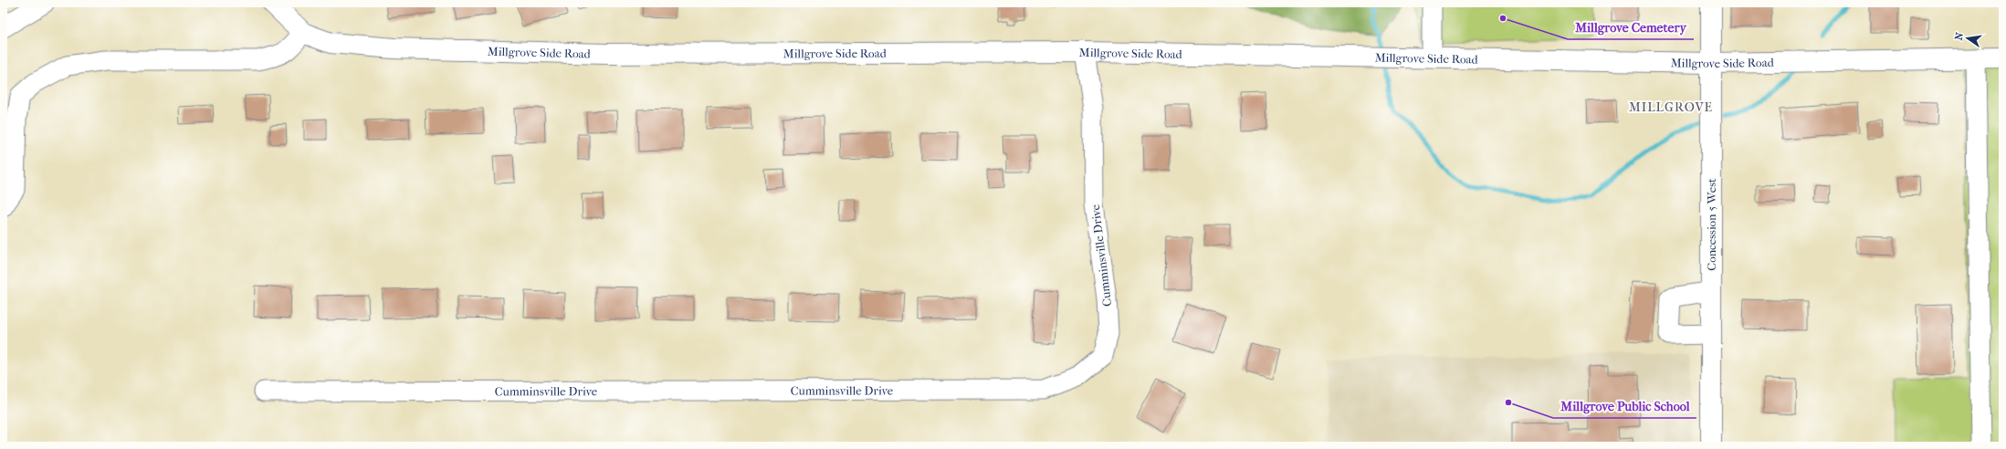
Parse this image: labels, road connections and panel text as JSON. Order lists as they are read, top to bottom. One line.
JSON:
{"streets":{"main road":["Millgrove Side Road","Concession 5 West"],"street":["Cumminsville Drive"]},"crossings":[["Millgrove Side Road","Concession 5 West"],["Millgrove Side Road","Cumminsville Drive"]],"districts":["MILLGROVE"],"places":["Millgrove Cemetery","Millgrove Public School"],"north":"left"}
